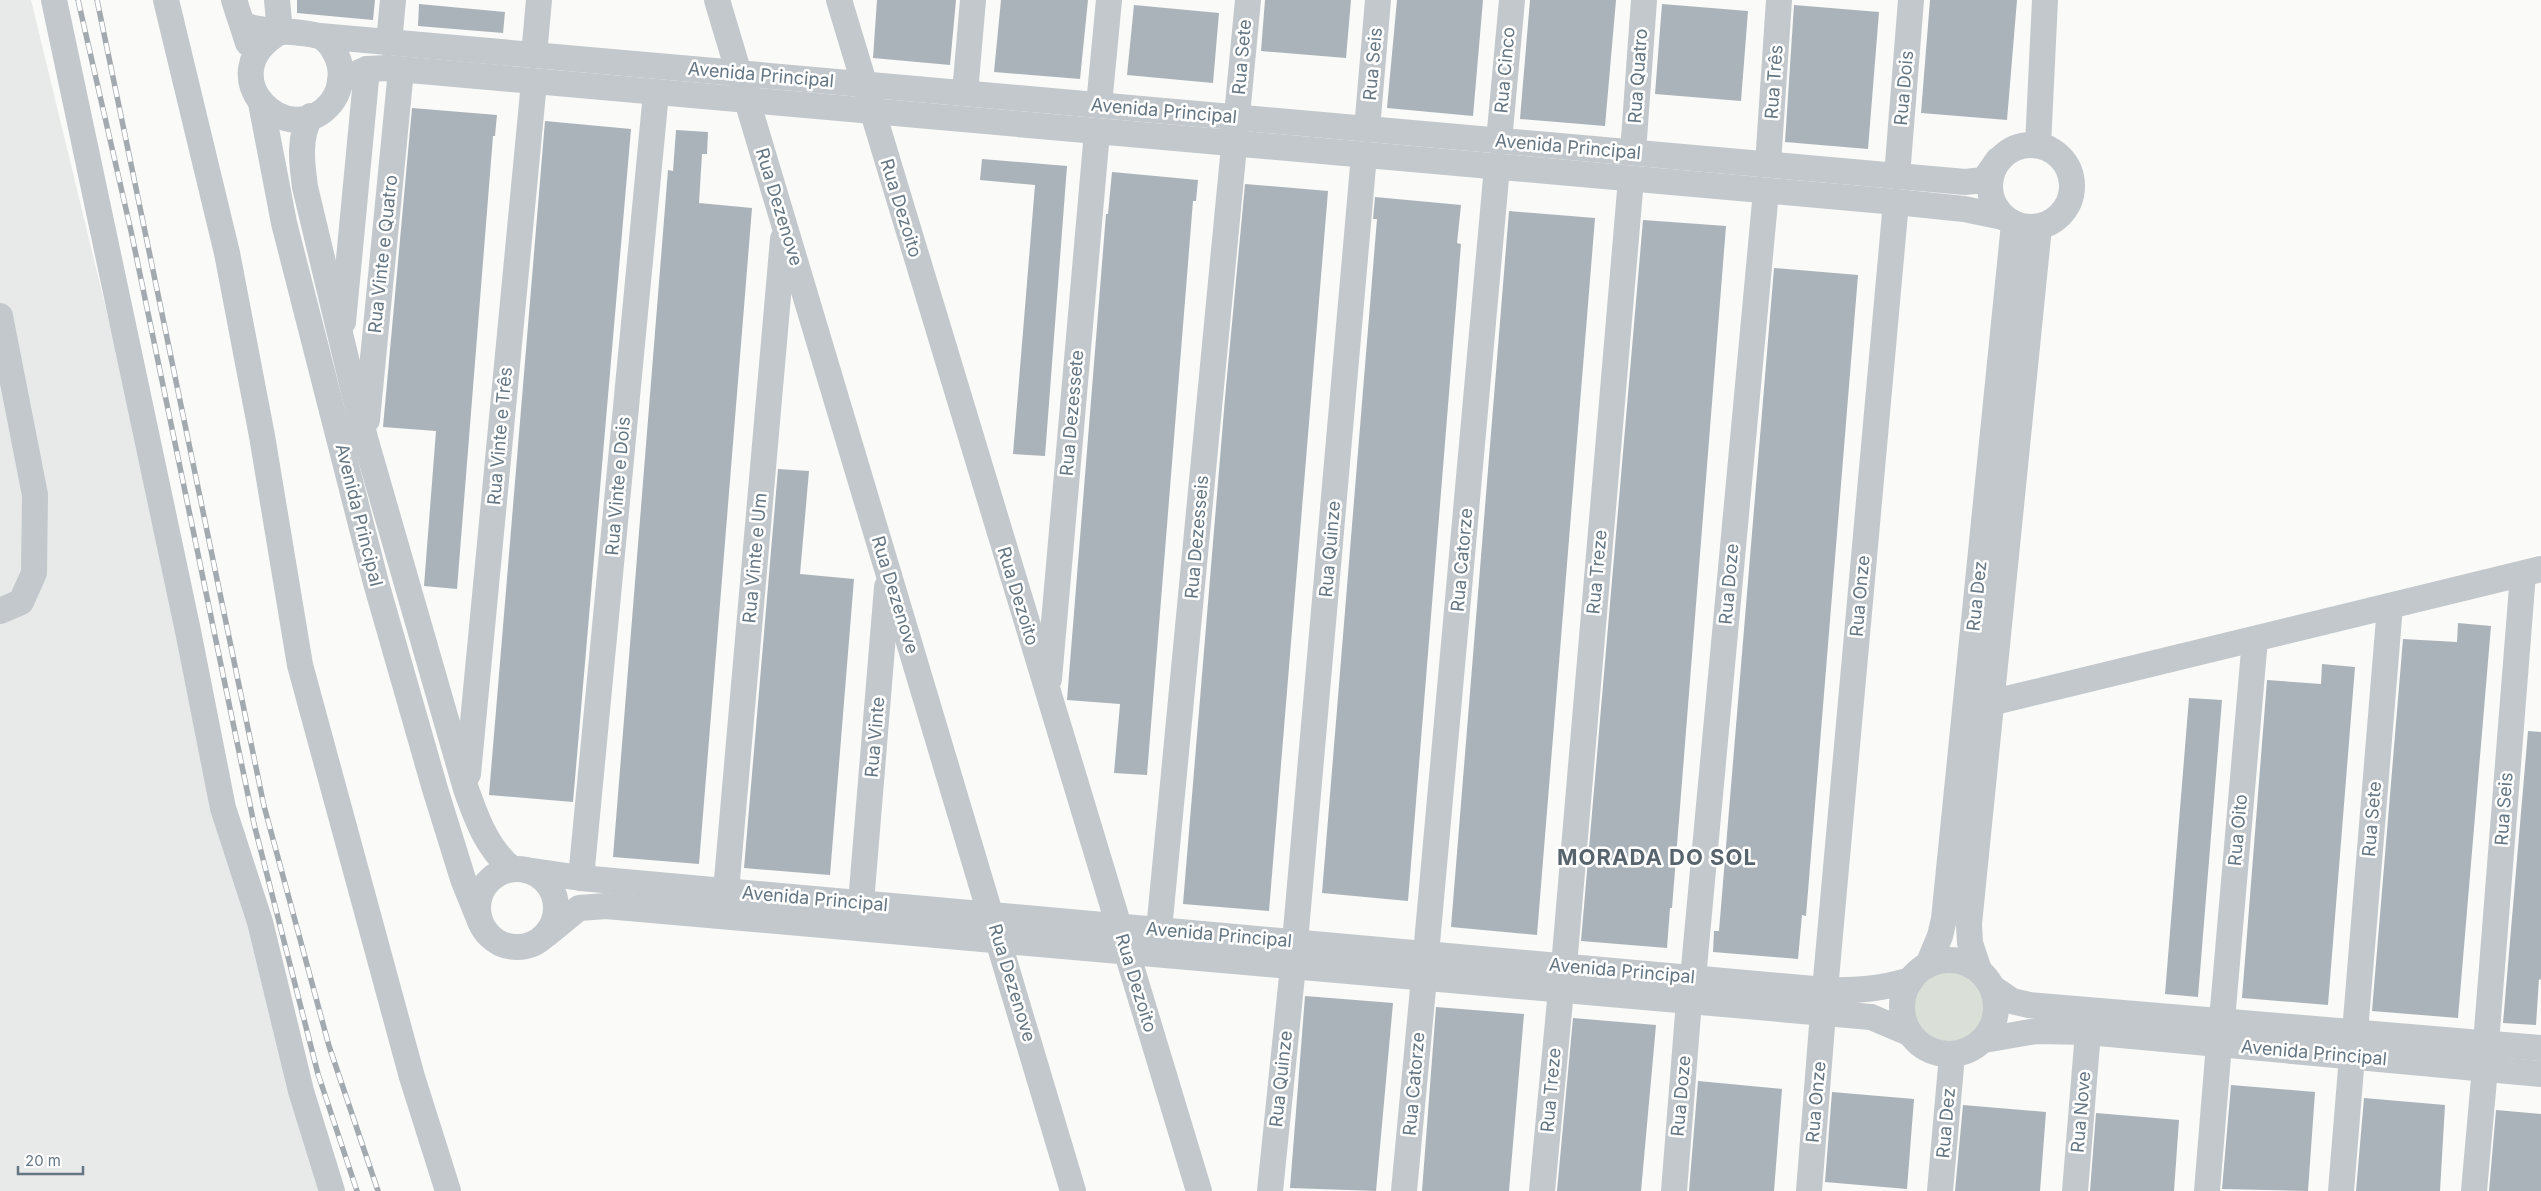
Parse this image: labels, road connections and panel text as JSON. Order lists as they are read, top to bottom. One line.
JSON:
{"streets":{"street":["Rua Sete","Rua Seis","Rua Cinco","Avenida Principal","Rua Quatro","Rua Três","Rua Dois","Rua Dezenove","Rua Dezoito","Rua Vinte e Quatro","Rua Dezessete","Rua Vinte e Três","Rua Vinte e Dois","Rua Dezesseis","Rua Quinze","Rua Vinte e Um","Rua Catorze","Rua Treze","Rua Doze","Rua Onze","Rua Dez","Rua Vinte","Rua Oito","Rua Nove"]},"crossings":[["Rua Sete","Avenida Principal"],["Rua Sete","Rua Dezesseis"],["Rua Seis","Avenida Principal"],["Rua Cinco","Avenida Principal"],["Avenida Principal","Rua Quatro"],["Avenida Principal","Rua Três"],["Avenida Principal","Rua Dois"],["Avenida Principal","Rua Dezenove"],["Avenida Principal","Rua Dezoito"],["Avenida Principal","Rua Vinte e Quatro"],["Avenida Principal","Rua Dezessete"],["Avenida Principal","Rua Vinte e Três"],["Avenida Principal","Rua Vinte e Dois"],["Avenida Principal","Rua Dezesseis"],["Avenida Principal","Rua Quinze"],["Avenida Principal","Rua Vinte e Um"],["Avenida Principal","Rua Catorze"],["Avenida Principal","Rua Treze"],["Avenida Principal","Rua Doze"],["Avenida Principal","Rua Onze"],["Avenida Principal","Rua Dez"],["Avenida Principal","Rua Vinte"],["Avenida Principal","Rua Oito"],["Avenida Principal","Rua Nove"],["Rua Dezenove","Rua Vinte e Um"],["Rua Dezenove","Rua Vinte"],["Rua Dezoito","Rua Dezessete"]],"districts":["MORADA DO SOL"],"scale_bar":"20 m"}
